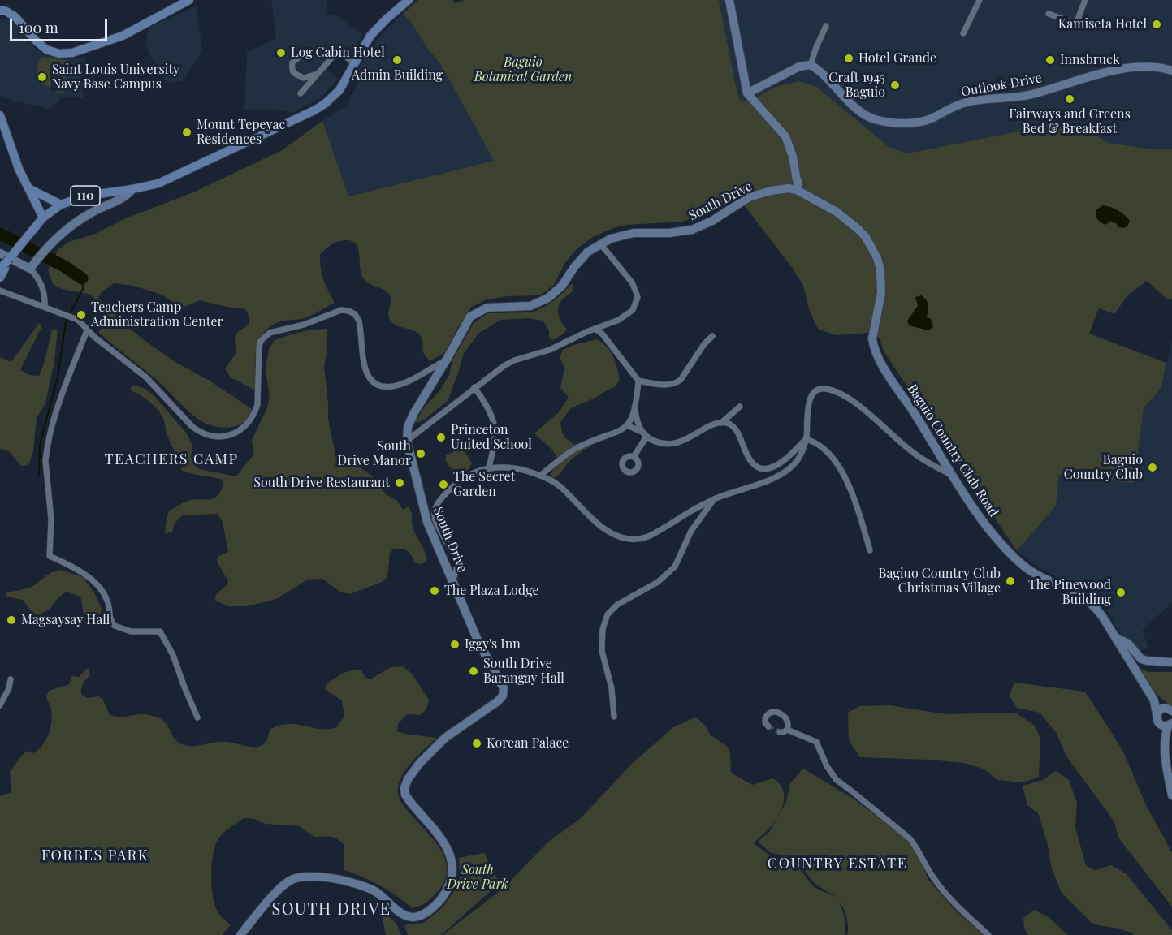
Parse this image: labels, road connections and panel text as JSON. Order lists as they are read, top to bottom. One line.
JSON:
{"streets":{"main road":["Outlook Drive","110","South Drive","Baguio Country Club Road"]},"crossings":[["South Drive","Baguio Country Club Road"]],"districts":["TEACHERS CAMP","FORBES PARK","COUNTRY ESTATE","SOUTH DRIVE"],"parks":["Baguio Botanical Garden","South Drive Park"],"places":["Kamiseta Hotel","Log Cabin Hotel","Hotel Grande","Admin Building","Innsbruck","Saint Louis University Navy Base Campus","Craft 1945 Baguio","Fairways and Greens Bed & Breakfast","Mount Tepeyac Residences","Teachers Camp Administration Center","Princeton United School","South Drive Manor","Baguio Country Club","South Drive Restaurant","The Secret Garden","Bagiuo Country Club Christmas Village","The Plaza Lodge","The Pinewood Building","Magsaysay Hall","Iggy's Inn","South Drive Barangay Hall","Korean Palace"],"scale_bar":"100 m"}
